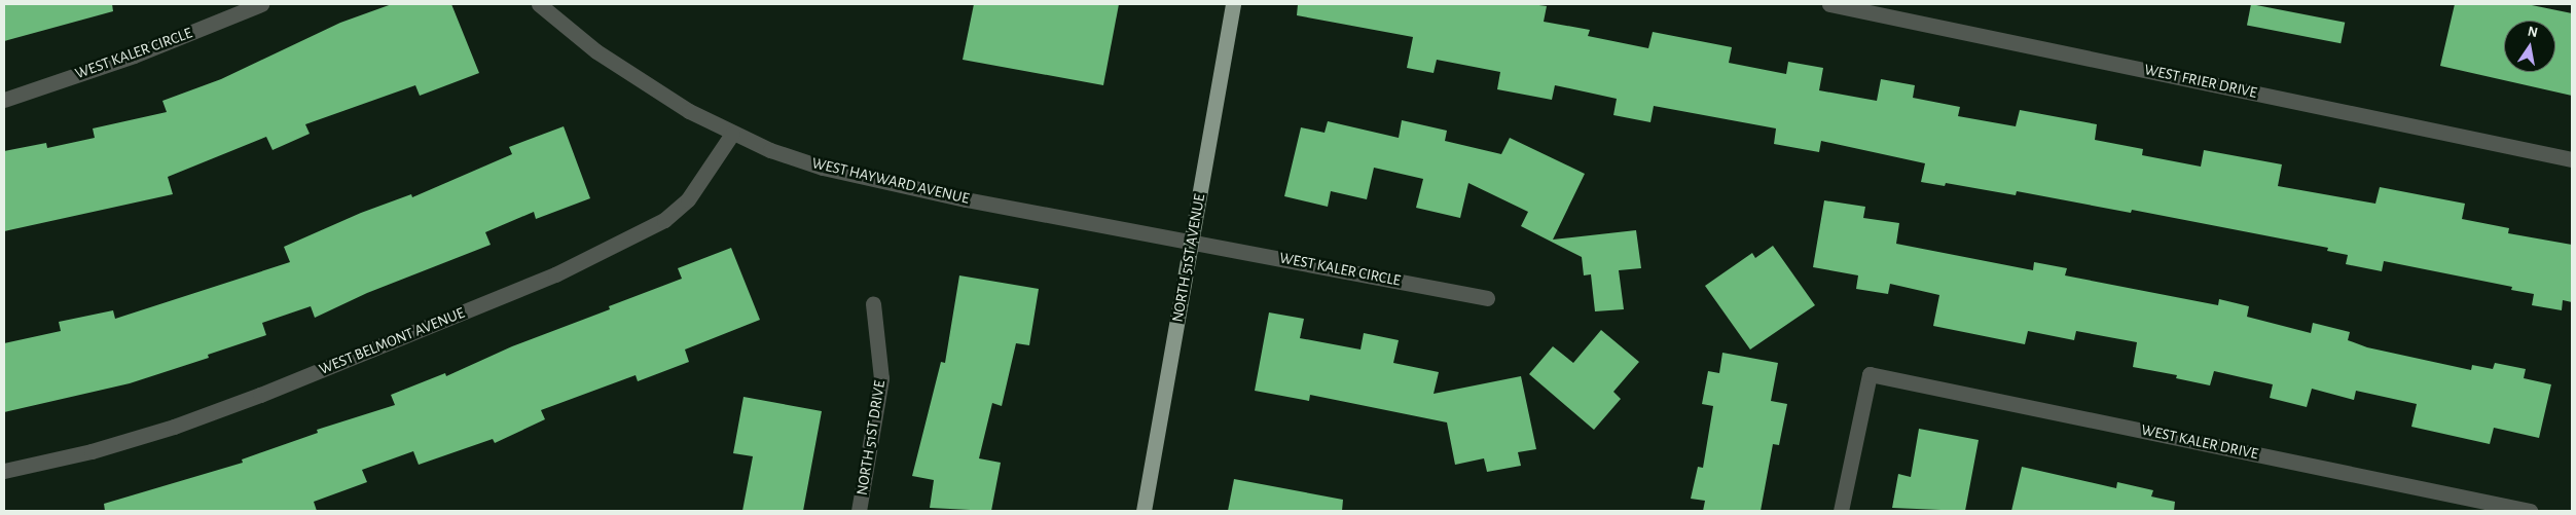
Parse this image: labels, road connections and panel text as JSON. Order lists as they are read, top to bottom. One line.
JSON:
{"streets":{"main road":["NORTH 51ST AVENUE"],"street":["WEST KALER CIRCLE","WEST FRIER DRIVE","WEST HAYWARD AVENUE","WEST BELMONT AVENUE","NORTH 51ST DRIVE","WEST KALER DRIVE"]},"crossings":[["WEST KALER CIRCLE","WEST HAYWARD AVENUE"],["WEST KALER CIRCLE","NORTH 51ST AVENUE"],["WEST HAYWARD AVENUE","NORTH 51ST AVENUE"],["WEST HAYWARD AVENUE","WEST BELMONT AVENUE"]],"north":"top"}
